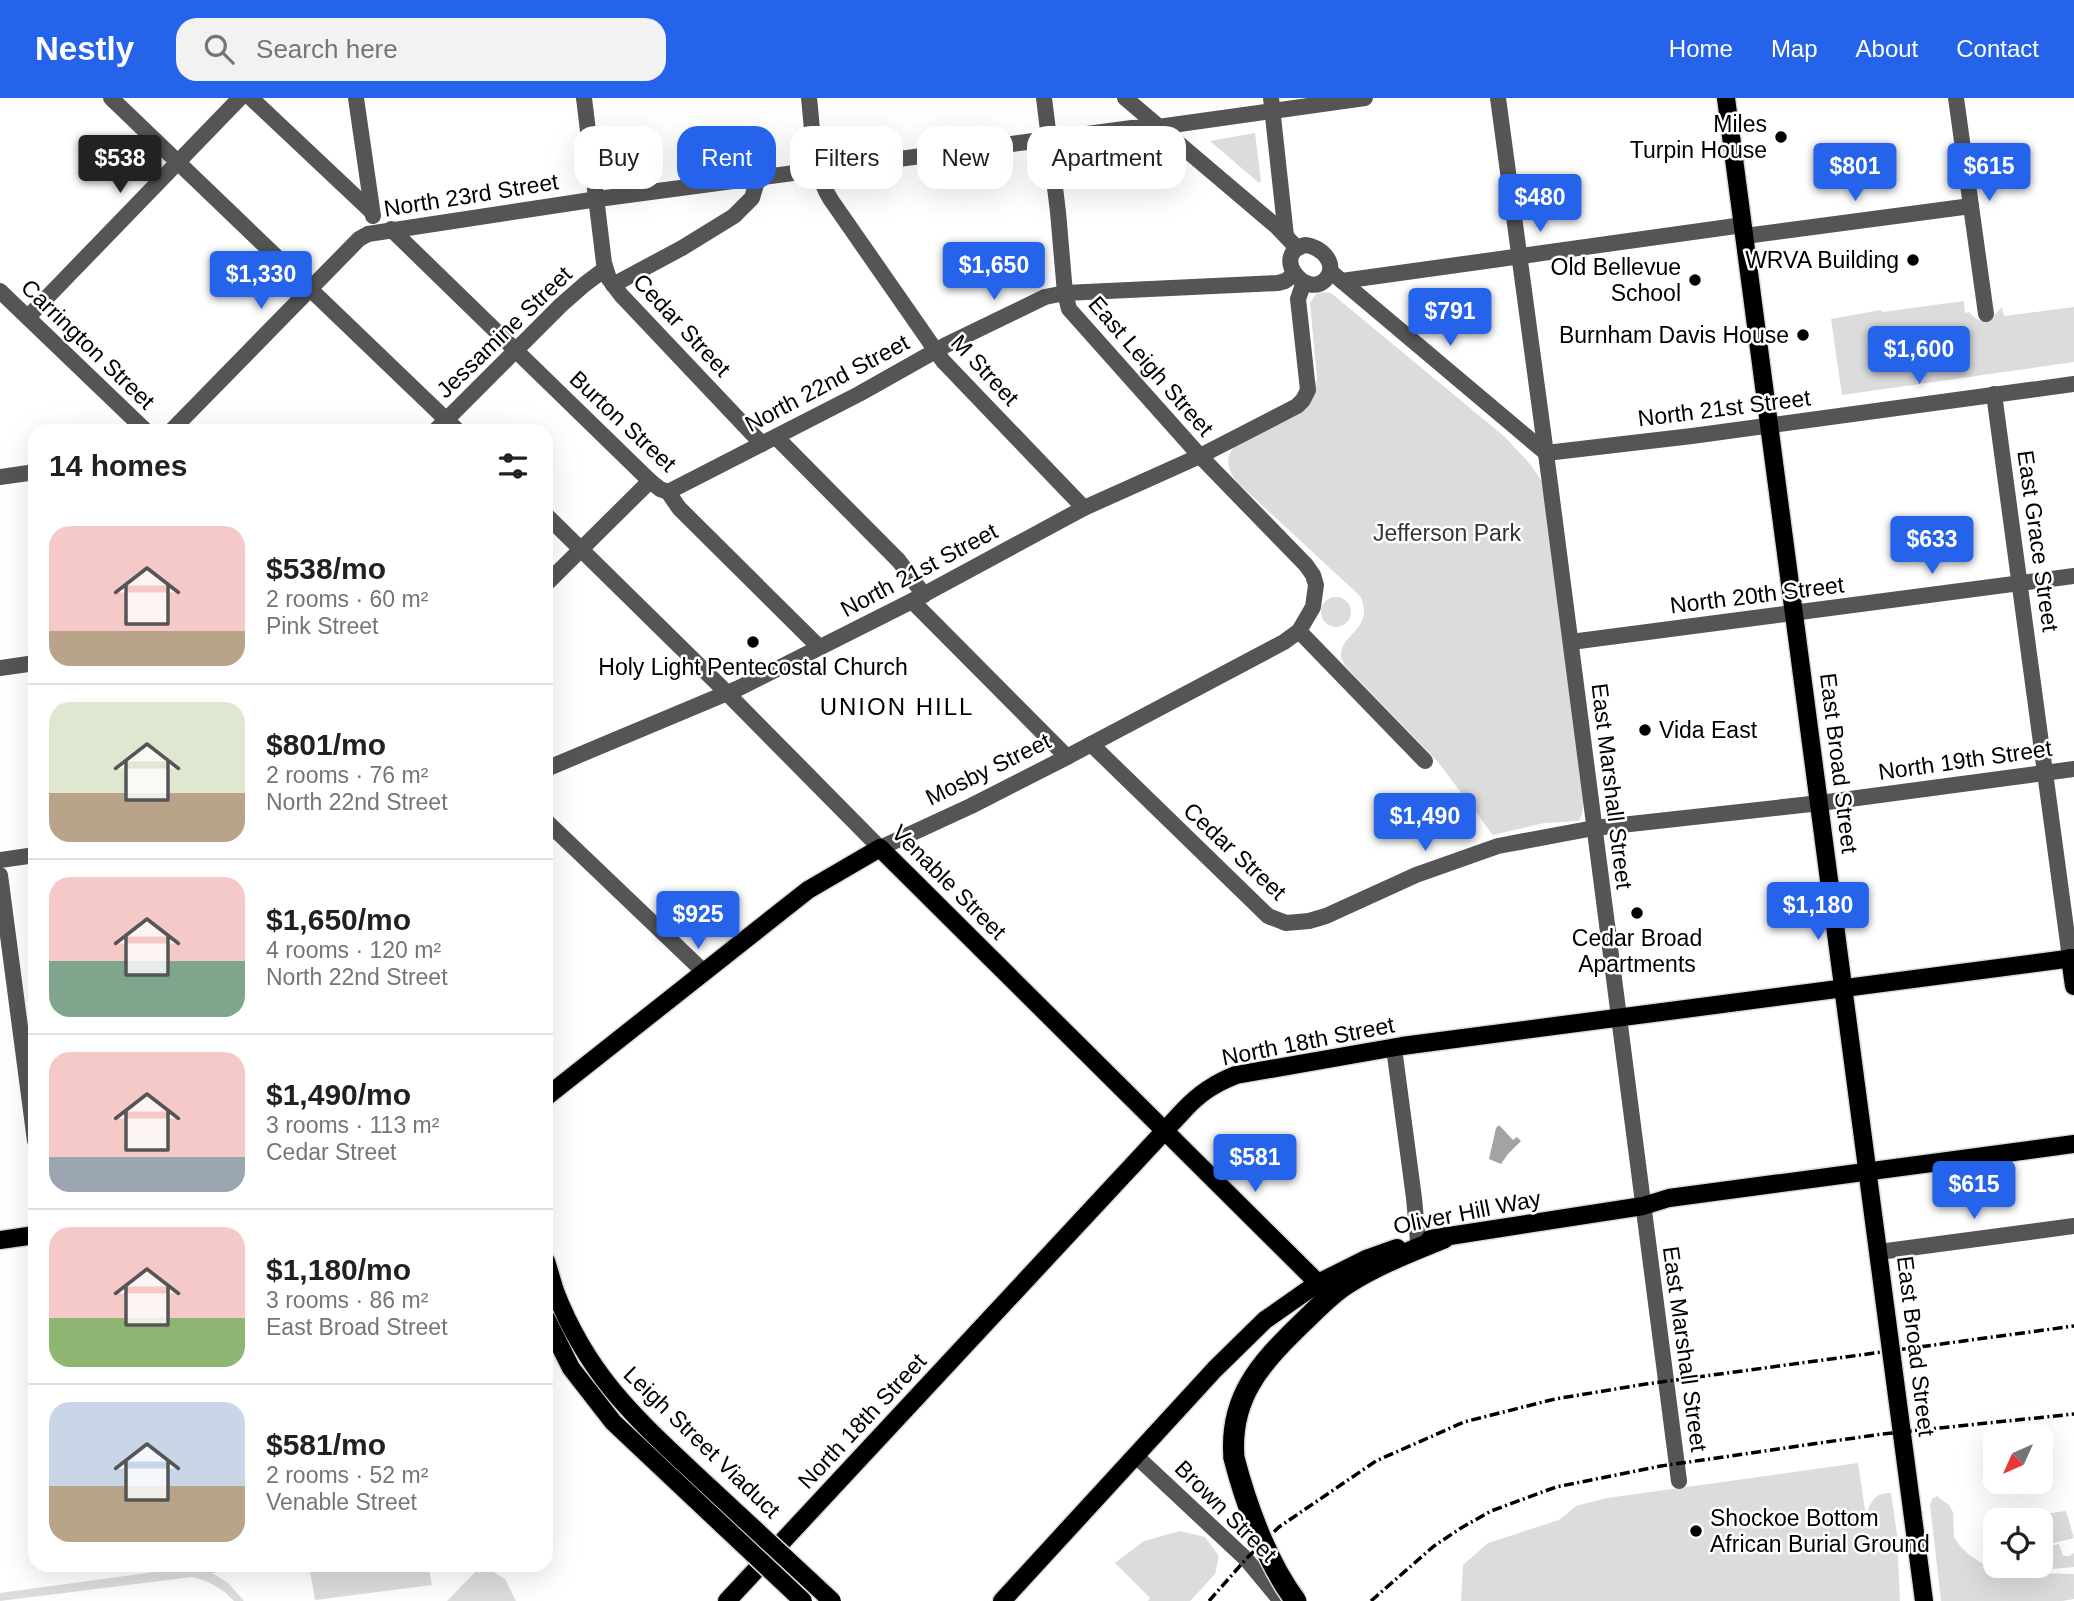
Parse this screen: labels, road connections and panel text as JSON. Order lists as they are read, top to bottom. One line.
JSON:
{"streets":{"main road":["East Grace Street","East Broad Street","Mosby Street","Venable Street","North 18th Street","Oliver Hill Way","Leigh Street Viaduct"],"street":["North 23rd Street","Cedar Street","Jessamine Street","Carrington Street","East Leigh Street","M Street","North 22nd Street","North 21st Street","Burton Street","North 20th Street","North 19th Street","East Marshall Street","Brown Street"]},"crossings":[["North 23rd Street","Cedar Street"],["North 23rd Street","Burton Street"],["Cedar Street","Jessamine Street"],["Cedar Street","North 22nd Street"],["Cedar Street","North 21st Street"],["Cedar Street","North 19th Street"],["Cedar Street","East Broad Street"],["Cedar Street","Mosby Street"],["Cedar Street","East Marshall Street"],["Jessamine Street","Burton Street"],["East Leigh Street","North 22nd Street"],["East Leigh Street","North 21st Street"],["East Leigh Street","Mosby Street"],["M Street","North 22nd Street"],["M Street","North 21st Street"],["North 22nd Street","North 21st Street"],["North 22nd Street","Burton Street"],["North 21st Street","Burton Street"],["North 21st Street","East Grace Street"],["North 21st Street","East Broad Street"],["North 21st Street","East Marshall Street"],["North 21st Street","Venable Street"],["East Grace Street","North 20th Street"],["East Grace Street","North 19th Street"],["East Grace Street","North 18th Street"],["North 20th Street","East Broad Street"],["North 20th Street","East Marshall Street"],["North 19th Street","East Broad Street"],["East Broad Street","North 18th Street"],["East Broad Street","Oliver Hill Way"],["Mosby Street","Venable Street"],["East Marshall Street","North 18th Street"],["East Marshall Street","Oliver Hill Way"],["Venable Street","North 18th Street"],["Venable Street","Oliver Hill Way"],["Oliver Hill Way","Brown Street"]],"districts":["UNION HILL"],"parks":["Jefferson Park"],"places":["Miles Turpin House","WRVA Building","Old Bellevue School","Burnham Davis House","Holy Light Pentecostal Church","Vida East","Cedar Broad Apartments","Shockoe Bottom African Burial Ground"],"north":"bottom left","page":{"header":"Nestly","search":"Search here","nav":["Home","Map","About","Contact"],"chip":["Buy","Rent","Filters","New","Apartment"],"price":["$538","$801","$615","$480","$1,650","$1,330","$791","$1,600","$633","$1,490","$1,180","$925","$581","$615"],"heading":"14 homes","list":[{"name":"$538/mo","note":"2 rooms · 60 m² · Pink Street"},{"name":"$801/mo","note":"2 rooms · 76 m² · North 22nd Street"},{"name":"$1,650/mo","note":"4 rooms · 120 m² · North 22nd Street"},{"name":"$1,490/mo","note":"3 rooms · 113 m² · Cedar Street"},{"name":"$1,180/mo","note":"3 rooms · 86 m² · East Broad Street"},{"name":"$581/mo","note":"2 rooms · 52 m² · Venable Street"}]}}
